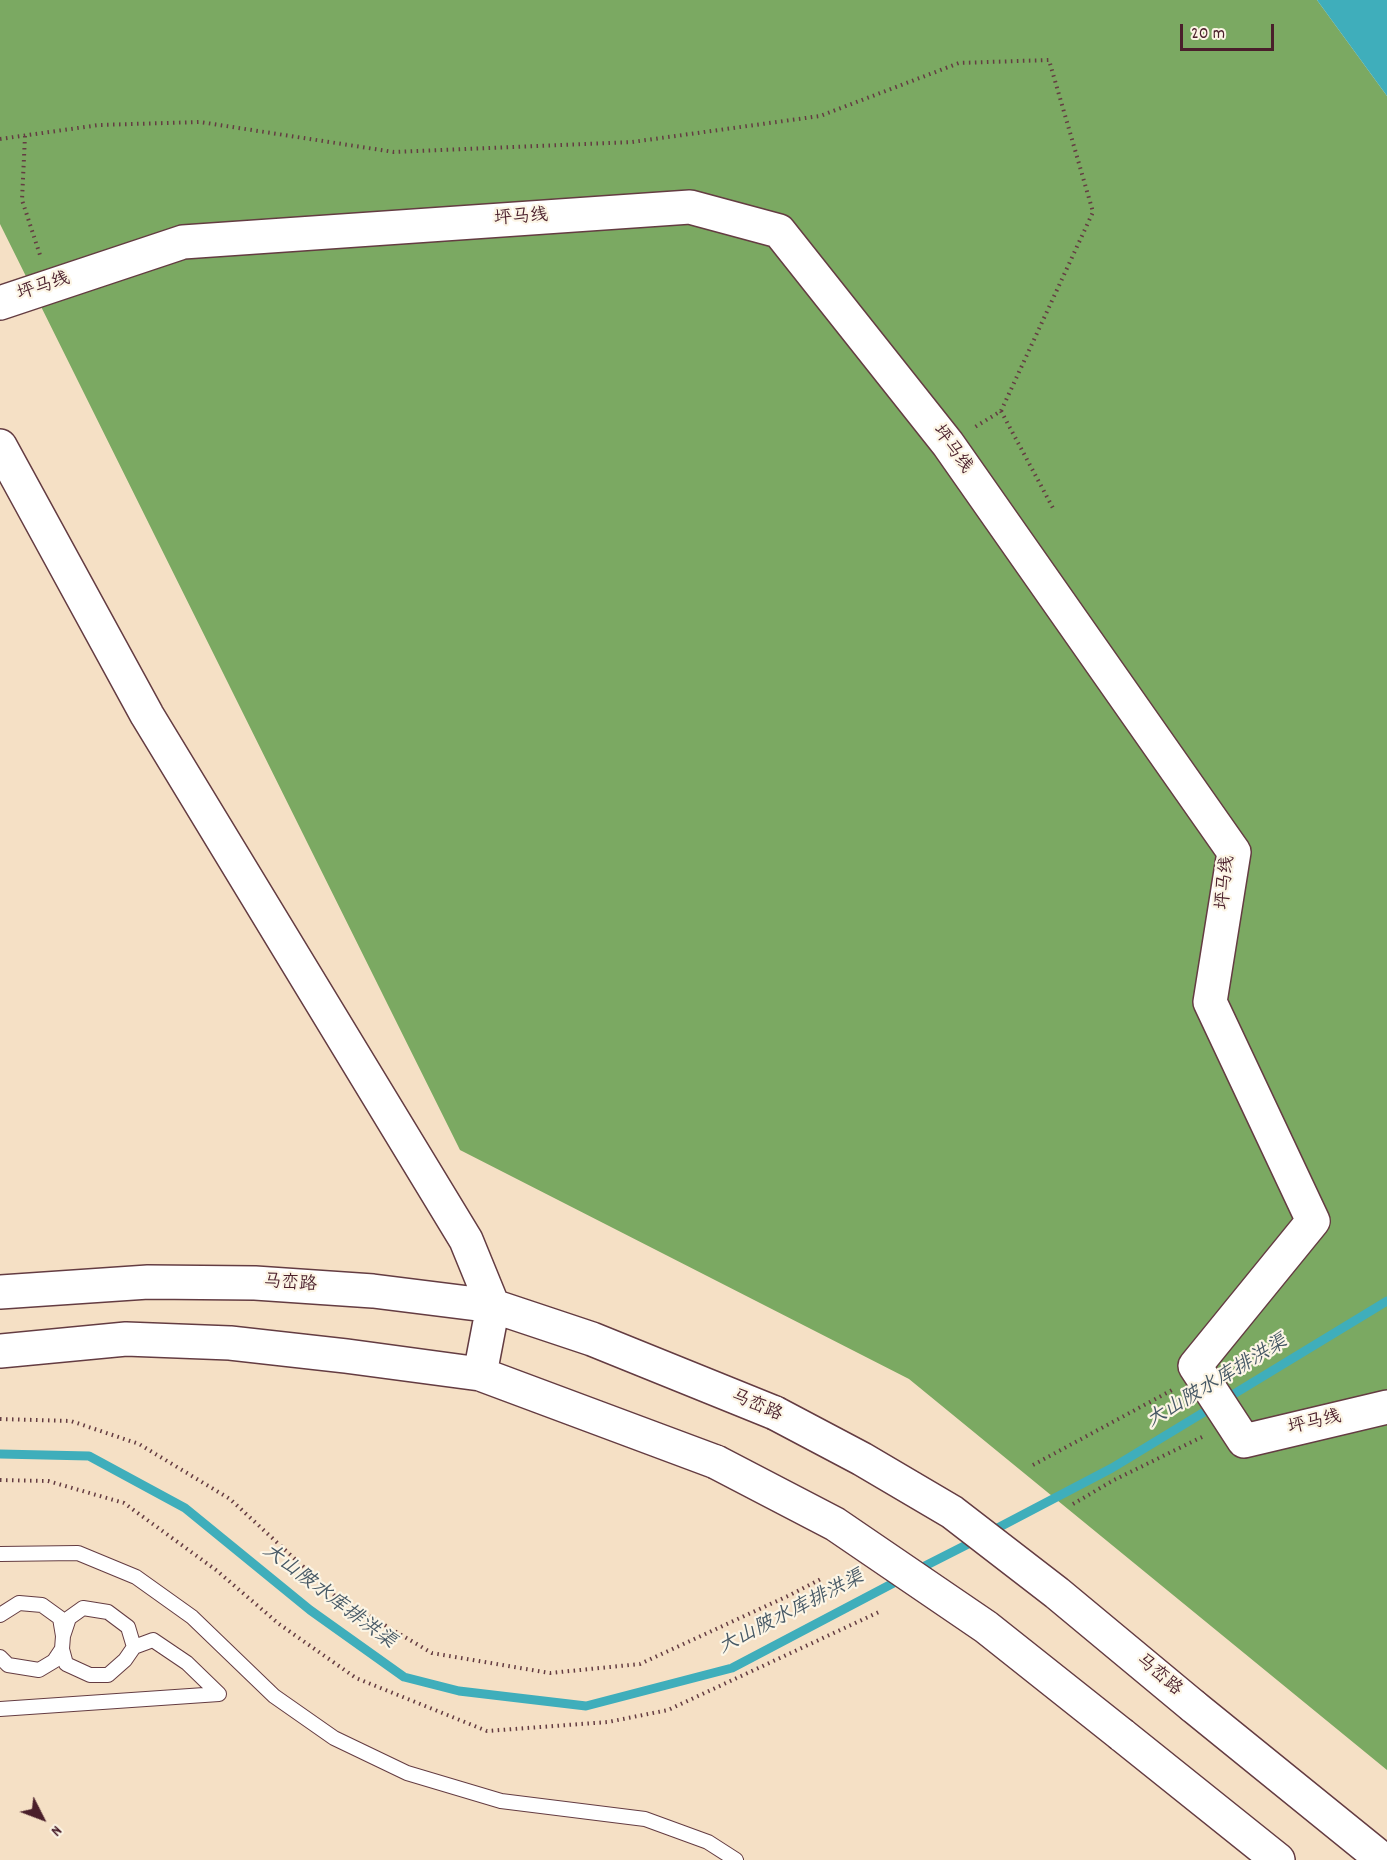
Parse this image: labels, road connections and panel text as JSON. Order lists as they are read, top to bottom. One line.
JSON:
{"streets":{"street":["坪马线","马峦路"]},"water":["大山陂水库排洪渠"],"scale_bar":"20 m","north":"bottom right"}
